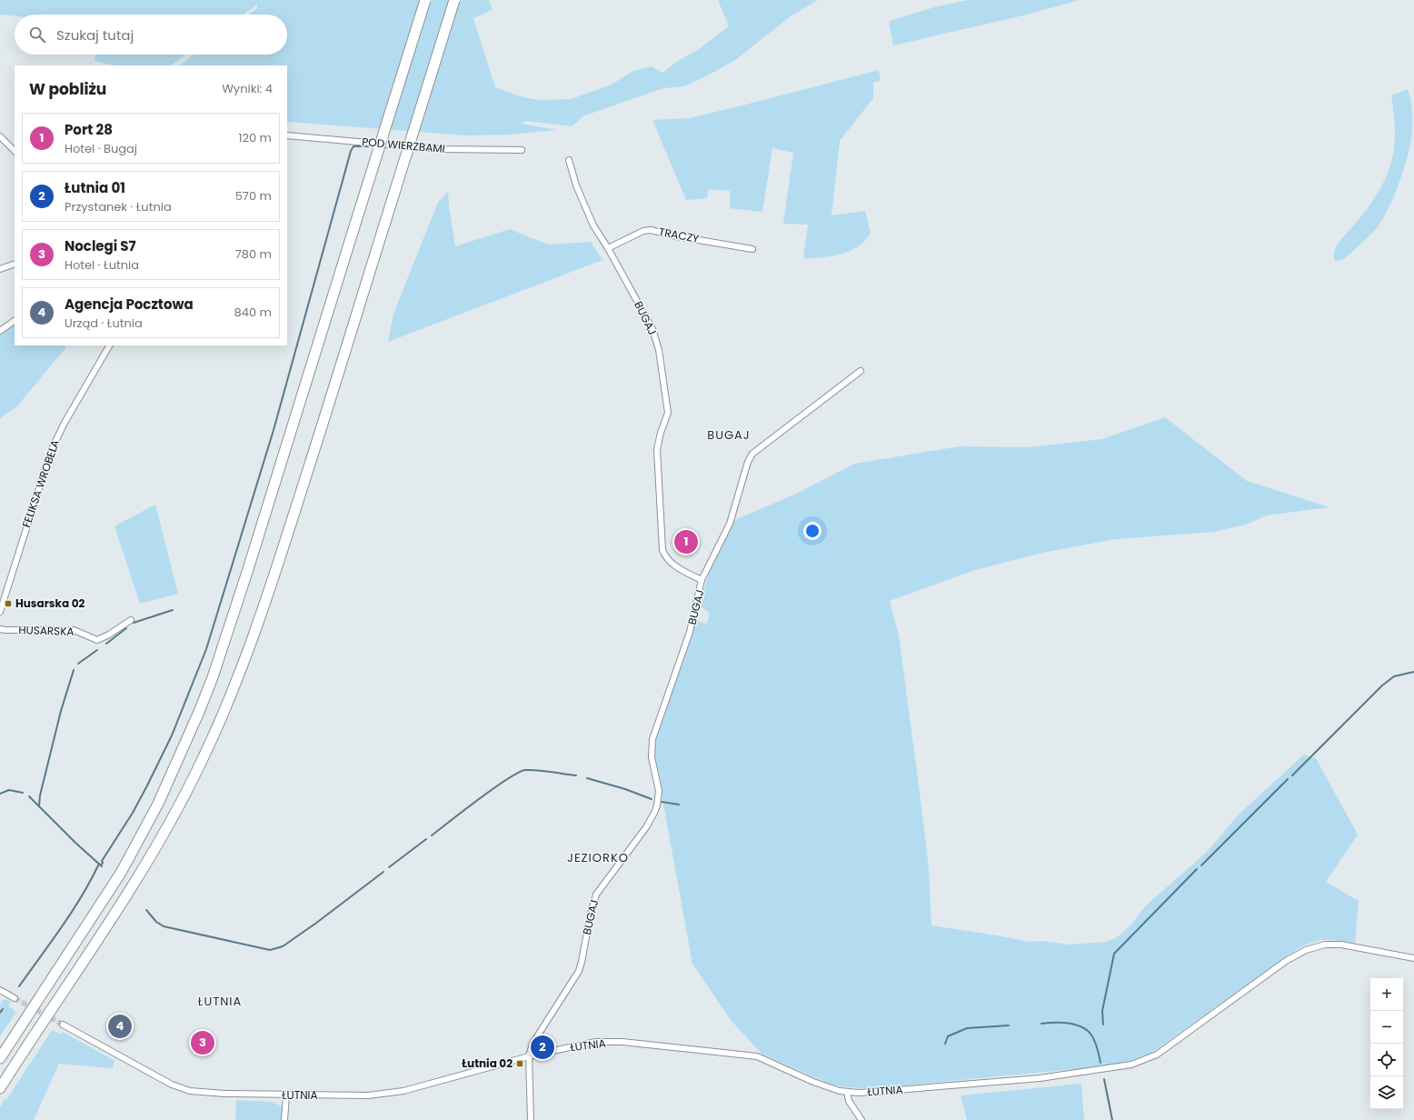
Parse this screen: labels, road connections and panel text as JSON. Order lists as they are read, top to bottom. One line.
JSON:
{"streets":{"street":["POD WIERZBAMI","TRACZY","BUGAJ","FELIKSA WROBELA","HUSARSKA","ŁUTNIA"]},"crossings":[["TRACZY","BUGAJ"],["BUGAJ","ŁUTNIA"]],"districts":["BUGAJ","JEZIORKO","ŁUTNIA"],"places":{"transit":["Husarska 02","Łutnia 02"]},"page":{"search":"Szukaj tutaj","heading":["W pobliżu","Wyniki: 4"],"list":[{"mark":"1","name":"Port 28","note":"Hotel · Bugaj","value":"120 m"},{"mark":"2","name":"Łutnia 01","note":"Przystanek · Łutnia","value":"570 m"},{"mark":"3","name":"Noclegi S7","note":"Hotel · Łutnia","value":"780 m"},{"mark":"4","name":"Agencja Pocztowa","note":"Urząd · Łutnia","value":"840 m"}],"pins":["1","4","3","2"],"map_buttons":["+","−"]}}
